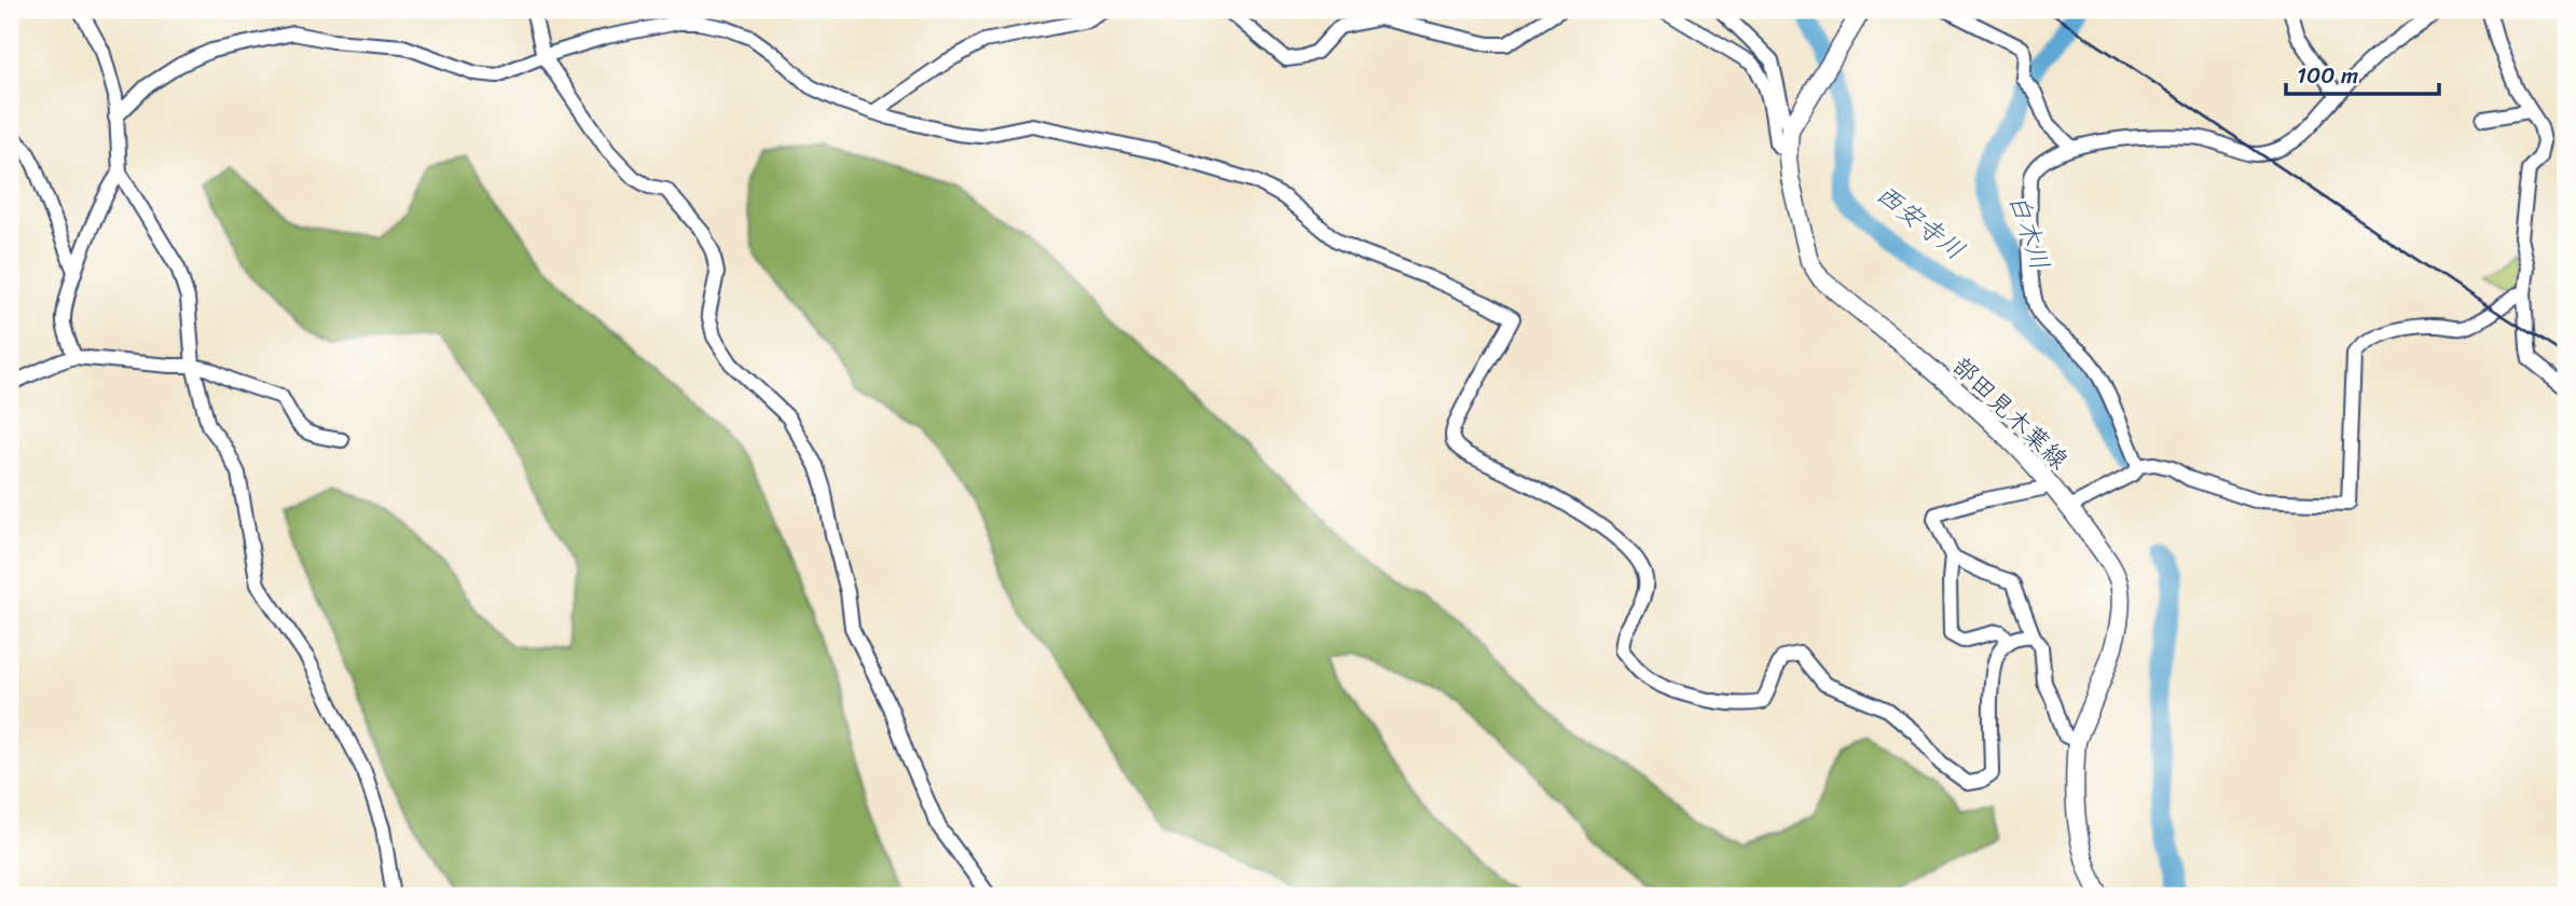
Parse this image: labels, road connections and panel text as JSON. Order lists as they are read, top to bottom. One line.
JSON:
{"streets":{"main road":["部田見木葉線"]},"water":["西安寺川","白木川"],"scale_bar":"100 m"}
